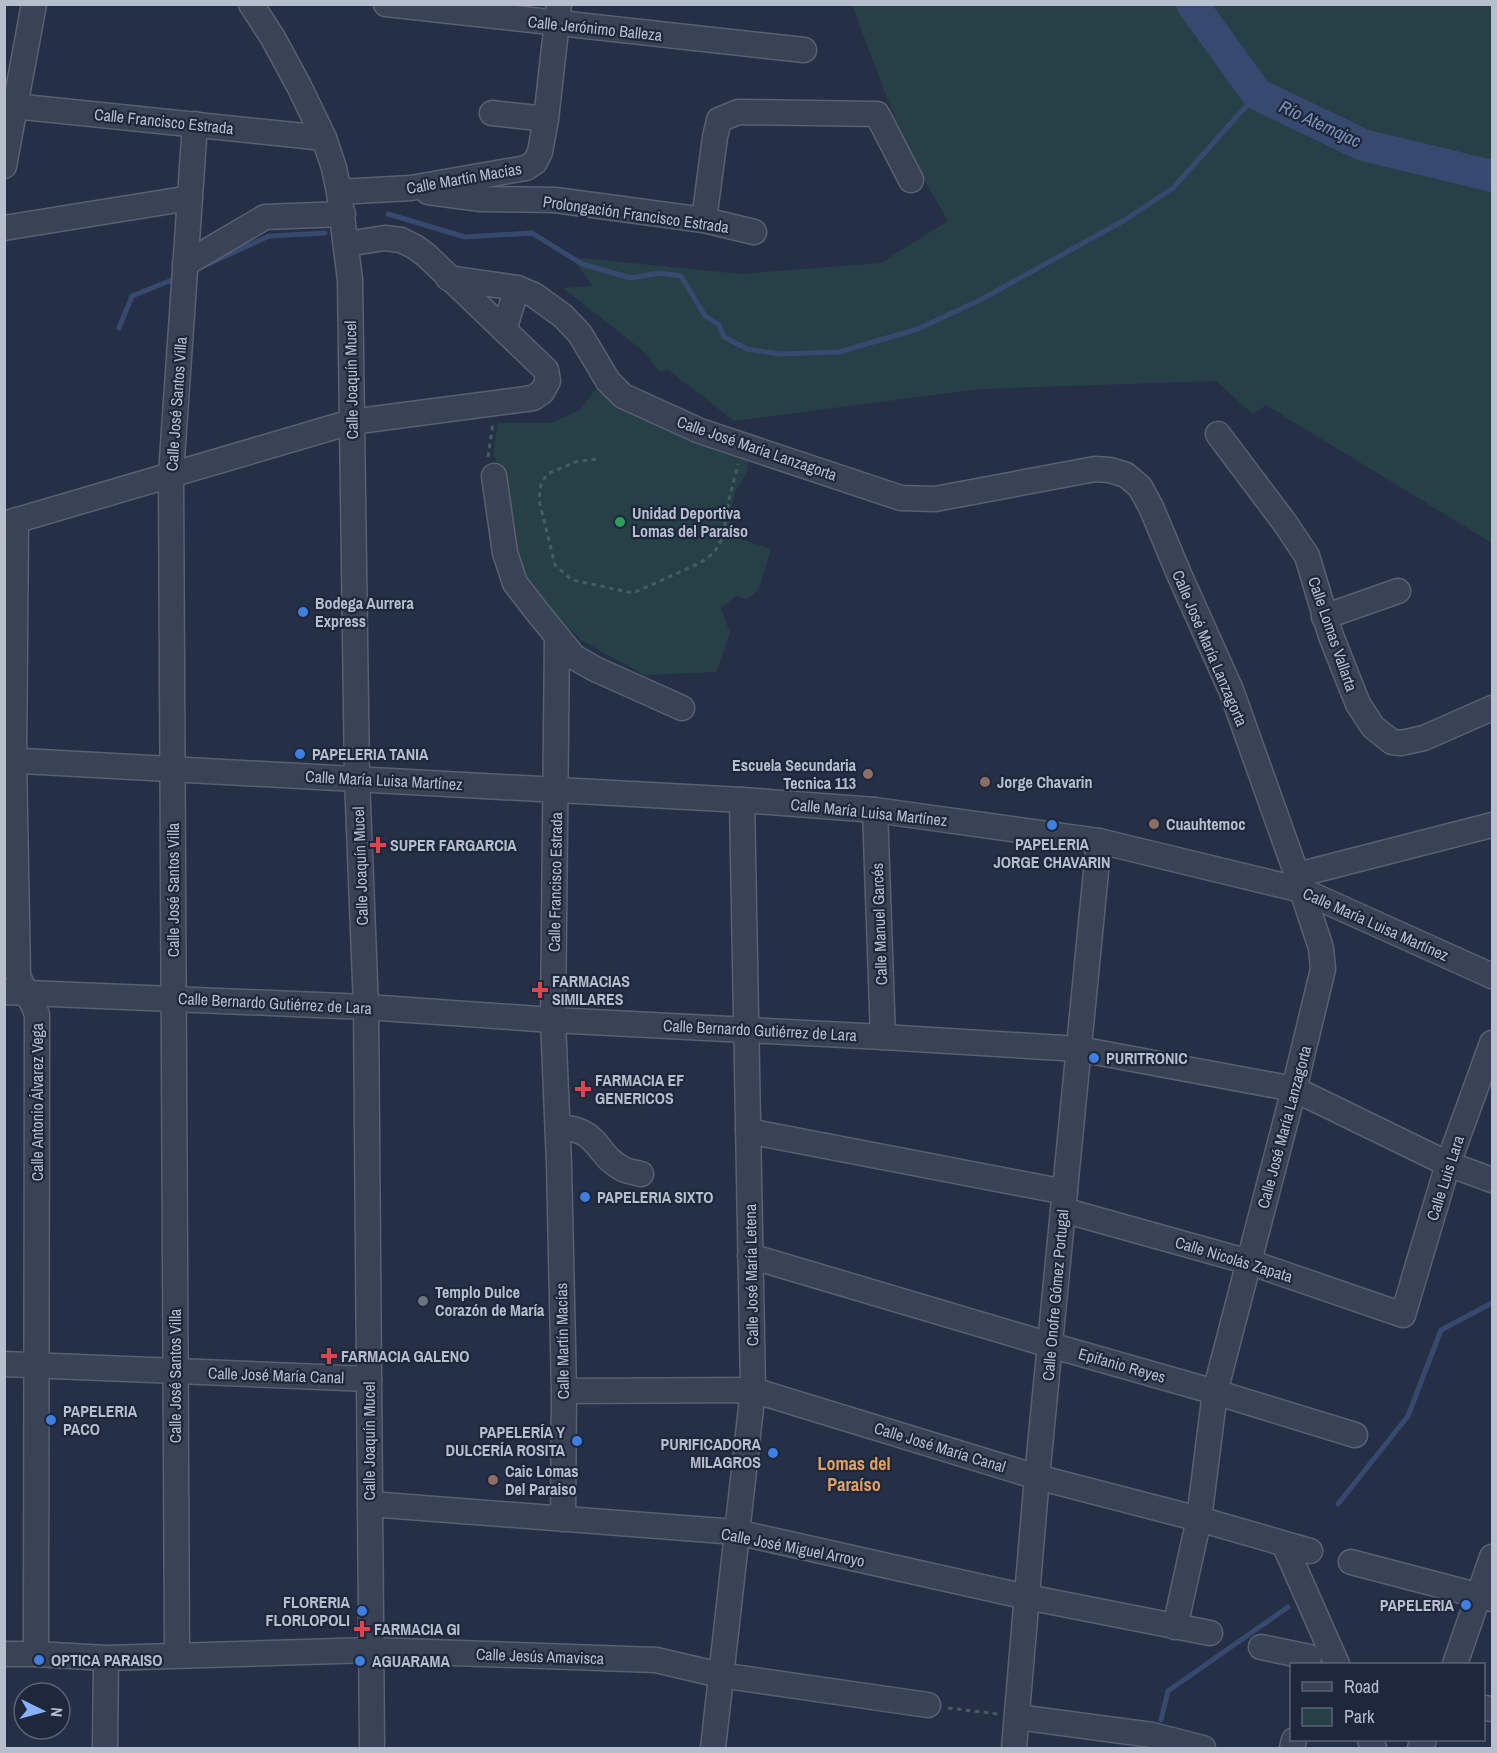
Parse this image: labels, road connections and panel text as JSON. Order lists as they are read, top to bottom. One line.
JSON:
{"streets":{"street":["Calle Jerónimo Balleza","Calle Francisco Estrada","Calle Martín Macías","Prolongación Francisco Estrada","Calle Joaquín Mucel","Calle José Santos Villa","Calle José María Lanzagorta","Calle Lomas Vallarta","Calle María Luisa Martínez","Calle Manuel Garcés","Calle Bernardo Gutiérrez de Lara","Calle Antonio Álvarez Vega","Calle Luis Lara","Calle Nicolás Zapata","Calle José María Letena","Calle Onofre Gómez Portugal","Epifanio Reyes","Calle José María Canal","Calle José Miguel Arroyo","Calle Jesús Amavisca"]},"crossings":[["Calle Jerónimo Balleza","Calle Martín Macías"],["Calle Francisco Estrada","Calle Martín Macías"],["Calle Francisco Estrada","Calle Joaquín Mucel"],["Calle Francisco Estrada","Calle José Santos Villa"],["Calle Francisco Estrada","Calle María Luisa Martínez"],["Calle Francisco Estrada","Calle Bernardo Gutiérrez de Lara"],["Calle Martín Macías","Prolongación Francisco Estrada"],["Calle Martín Macías","Calle Joaquín Mucel"],["Calle Martín Macías","Calle José Santos Villa"],["Calle Martín Macías","Calle José María Canal"],["Calle Martín Macías","Calle José Miguel Arroyo"],["Calle Joaquín Mucel","Calle María Luisa Martínez"],["Calle Joaquín Mucel","Calle Bernardo Gutiérrez de Lara"],["Calle Joaquín Mucel","Calle José María Canal"],["Calle Joaquín Mucel","Calle José Miguel Arroyo"],["Calle Joaquín Mucel","Calle Jesús Amavisca"],["Calle José Santos Villa","Calle María Luisa Martínez"],["Calle José Santos Villa","Calle Bernardo Gutiérrez de Lara"],["Calle José Santos Villa","Calle José María Canal"],["Calle José Santos Villa","Calle Jesús Amavisca"],["Calle José María Lanzagorta","Calle María Luisa Martínez"],["Calle José María Lanzagorta","Calle Bernardo Gutiérrez de Lara"],["Calle José María Lanzagorta","Calle Nicolás Zapata"],["Calle José María Lanzagorta","Epifanio Reyes"],["Calle José María Lanzagorta","Calle José María Canal"],["Calle José María Lanzagorta","Calle José Miguel Arroyo"],["Calle María Luisa Martínez","Calle Manuel Garcés"],["Calle María Luisa Martínez","Calle Antonio Álvarez Vega"],["Calle María Luisa Martínez","Calle José María Letena"],["Calle María Luisa Martínez","Calle Onofre Gómez Portugal"],["Calle Manuel Garcés","Calle Bernardo Gutiérrez de Lara"],["Calle Bernardo Gutiérrez de Lara","Calle Antonio Álvarez Vega"],["Calle Bernardo Gutiérrez de Lara","Calle Luis Lara"],["Calle Bernardo Gutiérrez de Lara","Calle José María Letena"],["Calle Bernardo Gutiérrez de Lara","Calle Onofre Gómez Portugal"],["Calle Antonio Álvarez Vega","Calle José María Canal"],["Calle Antonio Álvarez Vega","Calle Jesús Amavisca"],["Calle Luis Lara","Calle Nicolás Zapata"],["Calle Nicolás Zapata","Calle José María Letena"],["Calle Nicolás Zapata","Calle Onofre Gómez Portugal"],["Calle José María Letena","Epifanio Reyes"],["Calle José María Letena","Calle José María Canal"],["Calle José María Letena","Calle José Miguel Arroyo"],["Calle José María Letena","Calle Jesús Amavisca"],["Calle Onofre Gómez Portugal","Epifanio Reyes"],["Calle Onofre Gómez Portugal","Calle José María Canal"],["Calle Onofre Gómez Portugal","Calle José Miguel Arroyo"]],"districts":["Lomas del Paraíso"],"water":["Río Atemajac"],"places":{"other":["Unidad Deportiva Lomas del Paraíso","Bodega Aurrera Express","PAPELERIA TANIA","Escuela Secundaria Tecnica 113","Jorge Chavarin","Cuauhtemoc","PAPELERIA JORGE CHAVARIN","PURITRONIC","PAPELERIA SIXTO","Templo Dulce Corazón de María","PAPELERIA PACO","PAPELERÍA Y DULCERÍA ROSITA","PURIFICADORA MILAGROS","Caic Lomas Del Paraiso","PAPELERIA","FLORERIA FLORLOPOLI","OPTICA PARAISO","AGUARAMA"],"health":["SUPER FARGARCIA","FARMACIAS SIMILARES","FARMACIA EF GENERICOS","FARMACIA GALENO","FARMACIA GI"]},"legend":["Road","Park"],"north":"right"}
